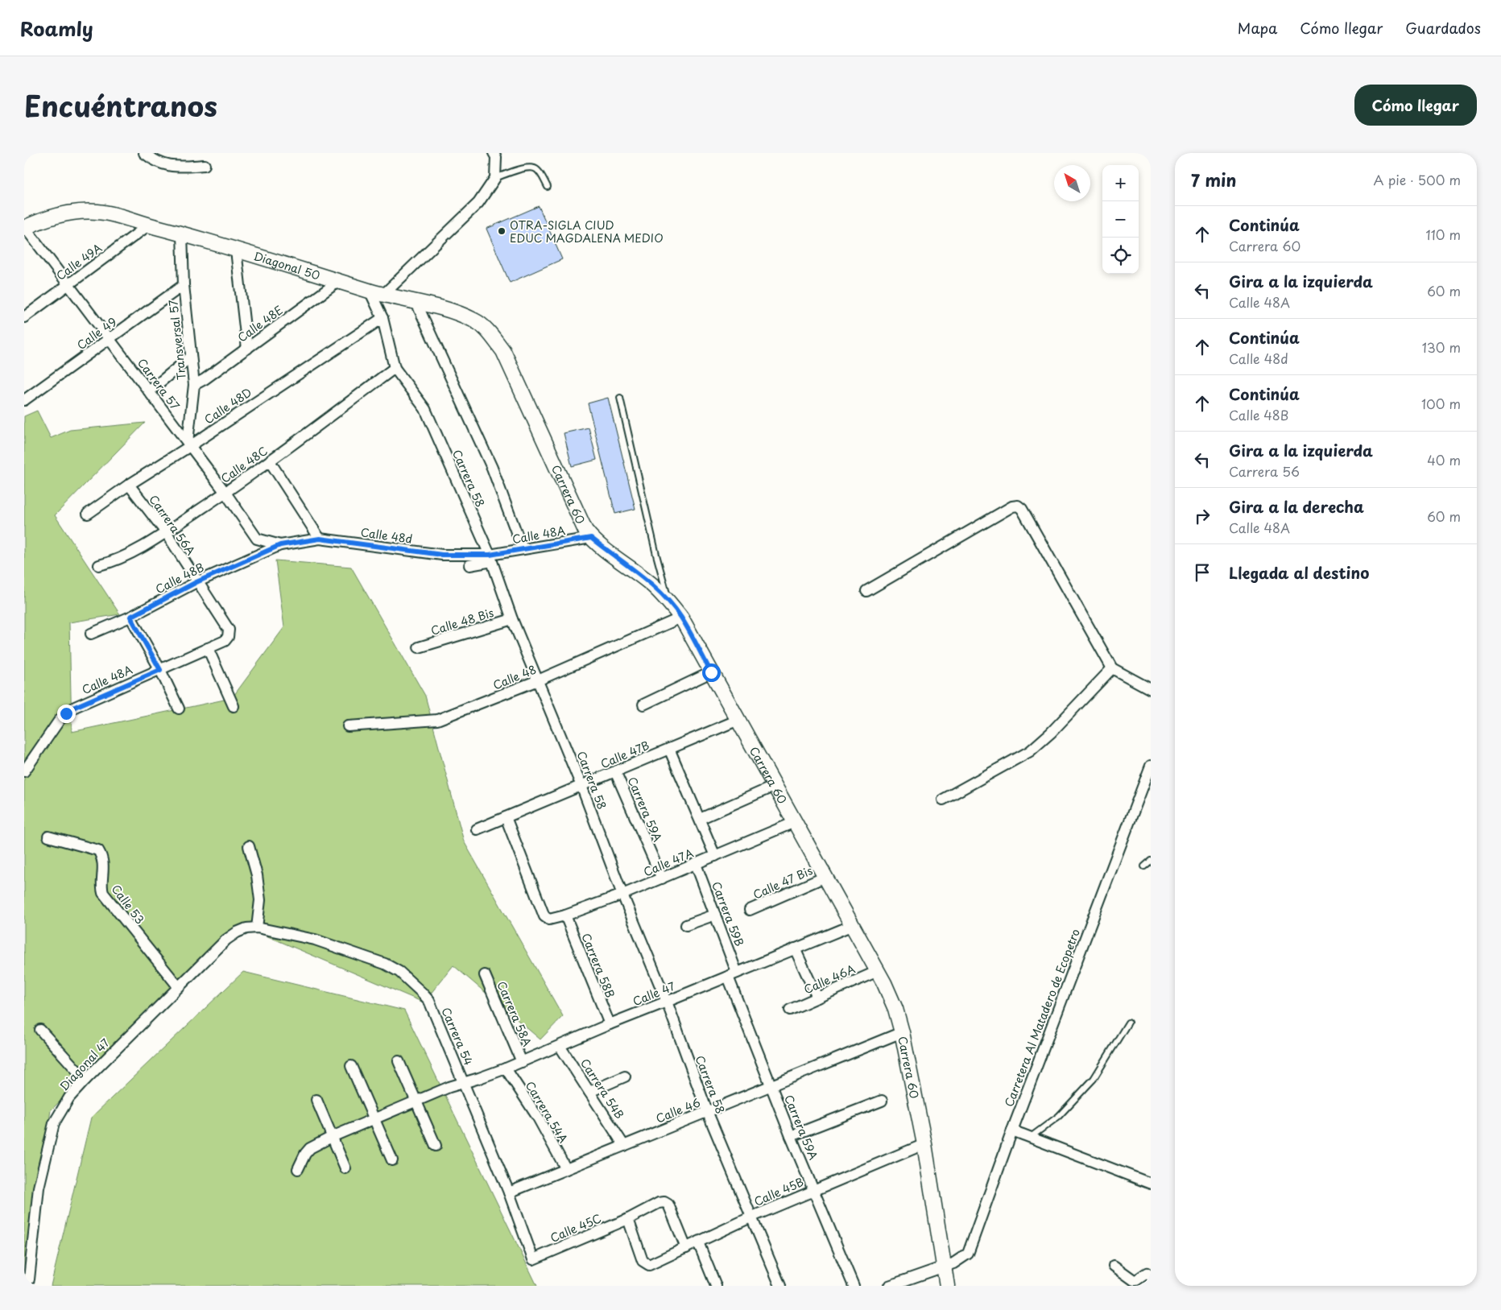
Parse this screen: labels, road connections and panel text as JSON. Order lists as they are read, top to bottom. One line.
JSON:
{"streets":{"street":["Calle 49A","Diagonal 50","Calle 48E","Calle 49","Transversal 57","Carrera 57","Calle 48D","Calle 48C","Carrera 58","Carrera 60","Carrera 56A","Calle 48A","Calle 48d","Calle 48B","Calle 48 Bis","Calle 48","Calle 47B","Carrera 59A","Calle 47A","Calle 47 Bis","Calle 53","Carrera 59B","Carrera 58B","Calle 46A","Calle 47","Carrera 58A","Carretera Al Matadero de Ecopetro","Carrera 54","Diagonal 47","Carrera 54B","Calle 46","Carrera 54A","Calle 45B","Calle 45C"]},"crossings":[["Calle 49A","Diagonal 50"],["Calle 49A","Carrera 57"],["Diagonal 50","Calle 48E"],["Diagonal 50","Transversal 57"],["Diagonal 50","Carrera 57"],["Diagonal 50","Carrera 58"],["Diagonal 50","Carrera 60"],["Calle 48E","Transversal 57"],["Calle 49","Transversal 57"],["Calle 49","Carrera 57"],["Transversal 57","Carrera 57"],["Transversal 57","Calle 48D"],["Carrera 57","Calle 48D"],["Carrera 57","Calle 48C"],["Carrera 57","Calle 48d"],["Carrera 57","Calle 48B"],["Calle 48D","Carrera 58"],["Calle 48D","Carrera 56A"],["Calle 48C","Carrera 58"],["Calle 48C","Carrera 56A"],["Carrera 58","Calle 48A"],["Carrera 58","Calle 48d"],["Carrera 58","Calle 48 Bis"],["Carrera 58","Calle 48"],["Carrera 58","Calle 47B"],["Carrera 58","Calle 47A"],["Carrera 58","Calle 47"],["Carrera 58","Calle 46"],["Carrera 58","Calle 45B"],["Carrera 60","Calle 48A"],["Carrera 60","Calle 48"],["Carrera 60","Calle 47B"],["Carrera 60","Calle 47A"],["Carrera 60","Calle 47 Bis"],["Carrera 60","Calle 46A"],["Carrera 60","Calle 47"],["Carrera 60","Carretera Al Matadero de Ecopetro"],["Carrera 60","Calle 46"],["Carrera 60","Calle 45B"],["Carrera 56A","Calle 48A"],["Carrera 56A","Calle 48B"],["Calle 48A","Calle 48d"],["Calle 48d","Calle 48B"],["Calle 47B","Carrera 59A"],["Calle 47B","Calle 47A"],["Carrera 59A","Calle 47A"],["Carrera 59A","Carrera 59B"],["Carrera 59A","Calle 47"],["Carrera 59A","Calle 46"],["Carrera 59A","Calle 45B"],["Calle 47A","Carrera 59B"],["Calle 47A","Carrera 58B"],["Calle 53","Diagonal 47"],["Carrera 59B","Calle 47"],["Carrera 58B","Calle 47"],["Calle 47","Carrera 58A"],["Calle 47","Carrera 54"],["Calle 47","Carrera 54B"],["Calle 47","Carrera 54A"],["Carrera 54","Diagonal 47"],["Carrera 54","Calle 46"],["Carrera 54","Calle 45C"],["Carrera 54B","Calle 46"],["Calle 46","Carrera 54A"],["Calle 45B","Calle 45C"]],"places":["OTRA-SIGLA CIUD EDUC MAGDALENA MEDIO"],"north":"top left","page":{"header":"Roamly","nav":["Mapa","Cómo llegar","Guardados"],"title":"Encuéntranos","buttons":"Cómo llegar","heading":["7 min","A pie · 500 m"],"map_buttons":["+","−"],"list":[["Continúa","Carrera 60","110 m"],["Gira a la izquierda","Calle 48A","60 m"],["Continúa","Calle 48d","130 m"],["Continúa","Calle 48B","100 m"],["Gira a la izquierda","Carrera 56","40 m"],["Gira a la derecha","Calle 48A","60 m"],"Llegada al destino"]}}
